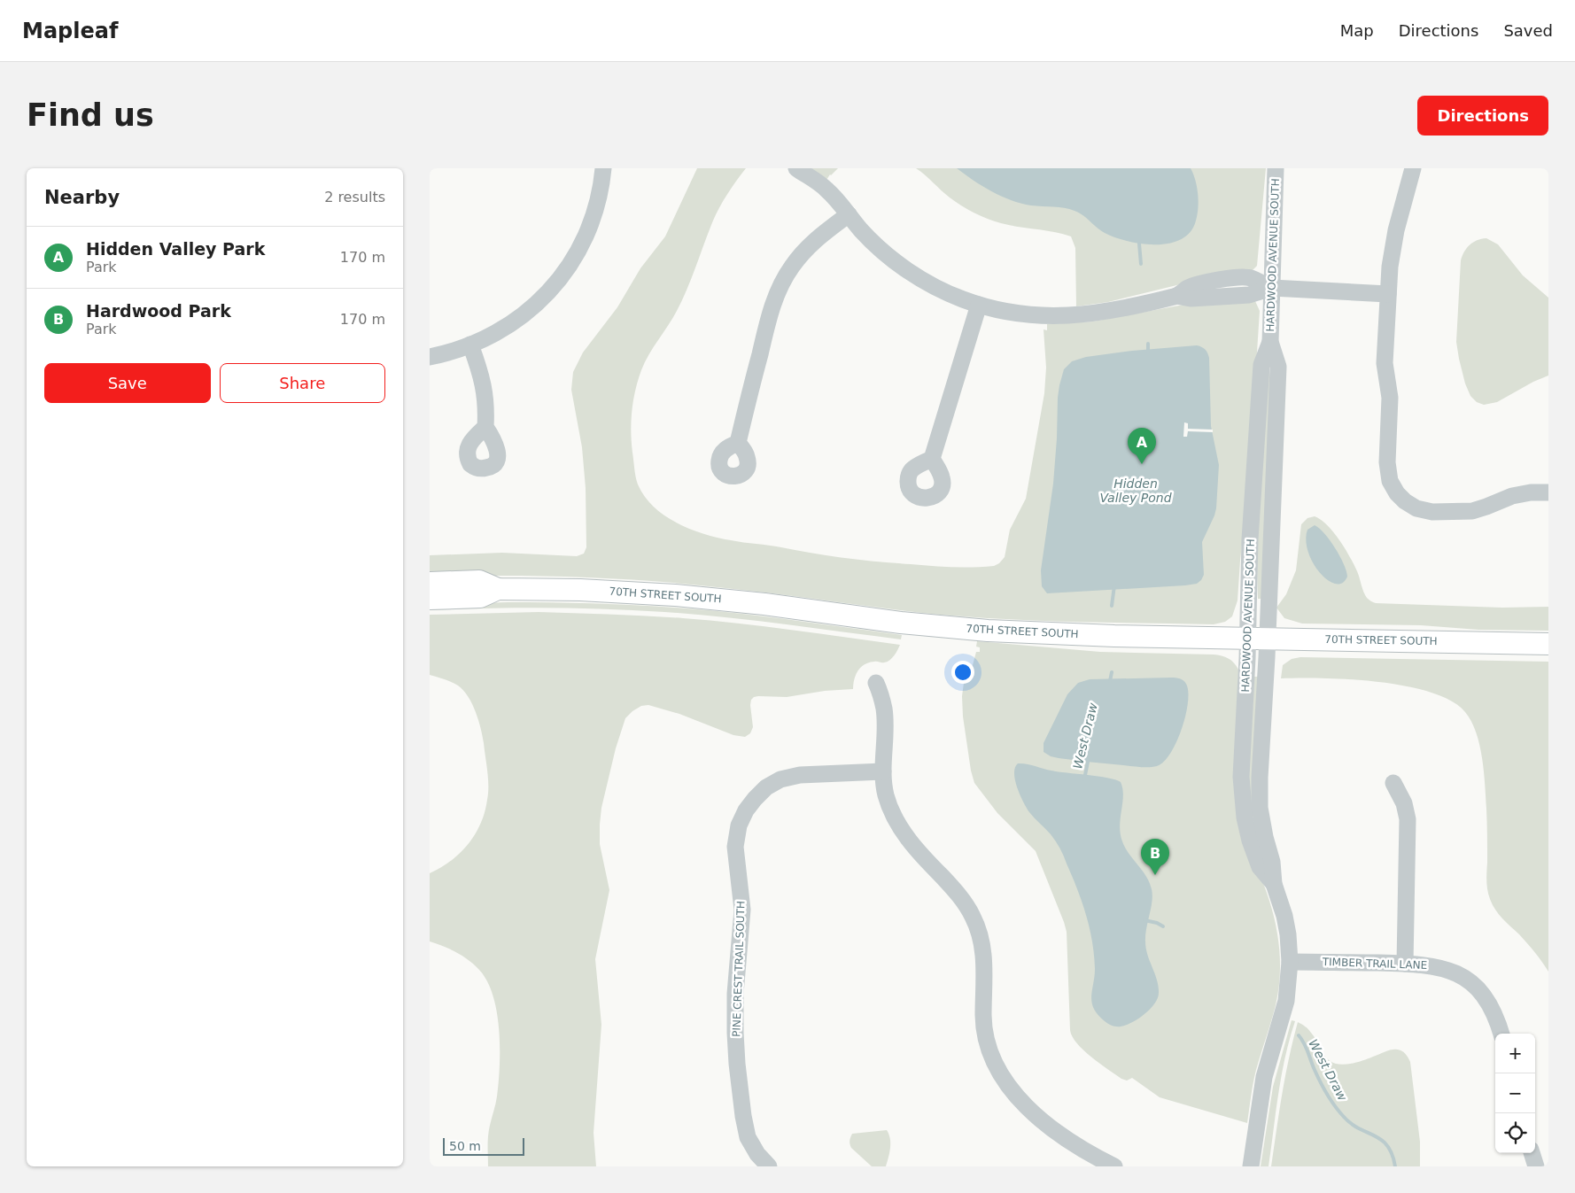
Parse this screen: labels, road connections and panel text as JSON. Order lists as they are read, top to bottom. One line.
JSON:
{"streets":{"main road":["70TH STREET SOUTH"],"street":["HARDWOOD AVENUE SOUTH","TIMBER TRAIL LANE","PINE CREST TRAIL SOUTH"]},"crossings":[["HARDWOOD AVENUE SOUTH","70TH STREET SOUTH"],["HARDWOOD AVENUE SOUTH","TIMBER TRAIL LANE"]],"water":["Hidden Valley Pond","West Draw"],"scale_bar":"50 m","page":{"header":"Mapleaf","nav":["Map","Directions","Saved"],"buttons":["Directions",["Save","Share"]],"title":"Find us","heading":["Nearby","2 results"],"list":[{"mark":"A","name":"Hidden Valley Park","note":"Park","value":"170 m"},{"mark":"B","name":"Hardwood Park","note":"Park","value":"170 m"}],"pins":["A","B"],"map_buttons":["+","−"],"scale":"50 m"}}
